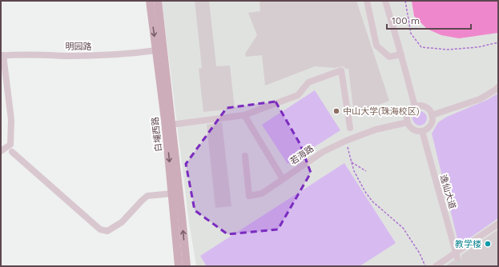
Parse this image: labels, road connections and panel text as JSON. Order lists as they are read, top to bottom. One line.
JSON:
{"streets":{"main road":["白埔西路"],"street":["明园路","若海路","逸仙大道"]},"crossings":[["明园路","白埔西路"],["若海路","逸仙大道"]],"places":["中山大学(珠海校区)","教学楼"],"scale_bar":"100 m"}
